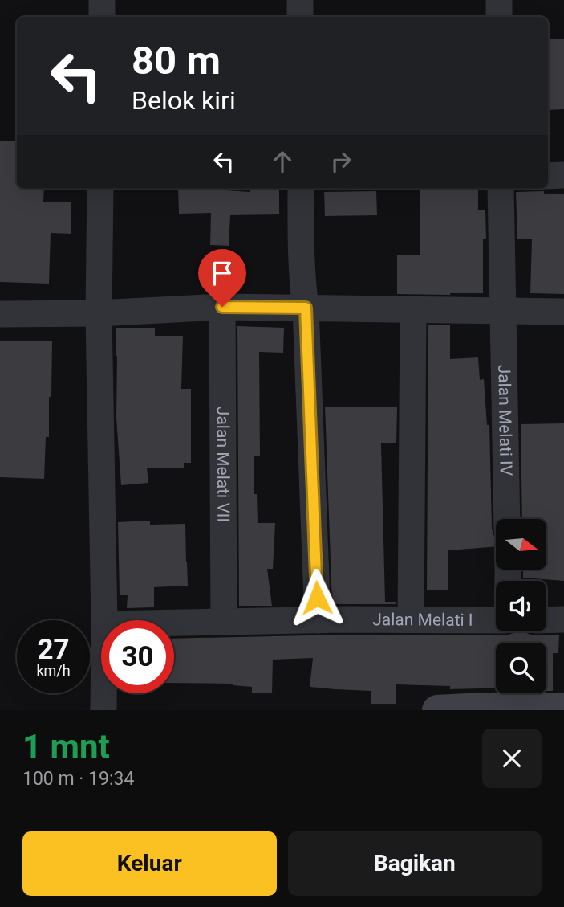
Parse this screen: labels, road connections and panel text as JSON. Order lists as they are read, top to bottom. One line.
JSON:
{"streets":{"street":["Jalan Melati IV","Jalan Melati VII","Jalan Melati I"]},"crossings":[["Jalan Melati VII","Jalan Melati I"]],"north":"right","page":{"turn":["80 m","Belok kiri"],"speed":"27 km/h","limit":"30","heading":["1 mnt","100 m · 19:34"],"buttons":["Keluar","Bagikan"]}}
